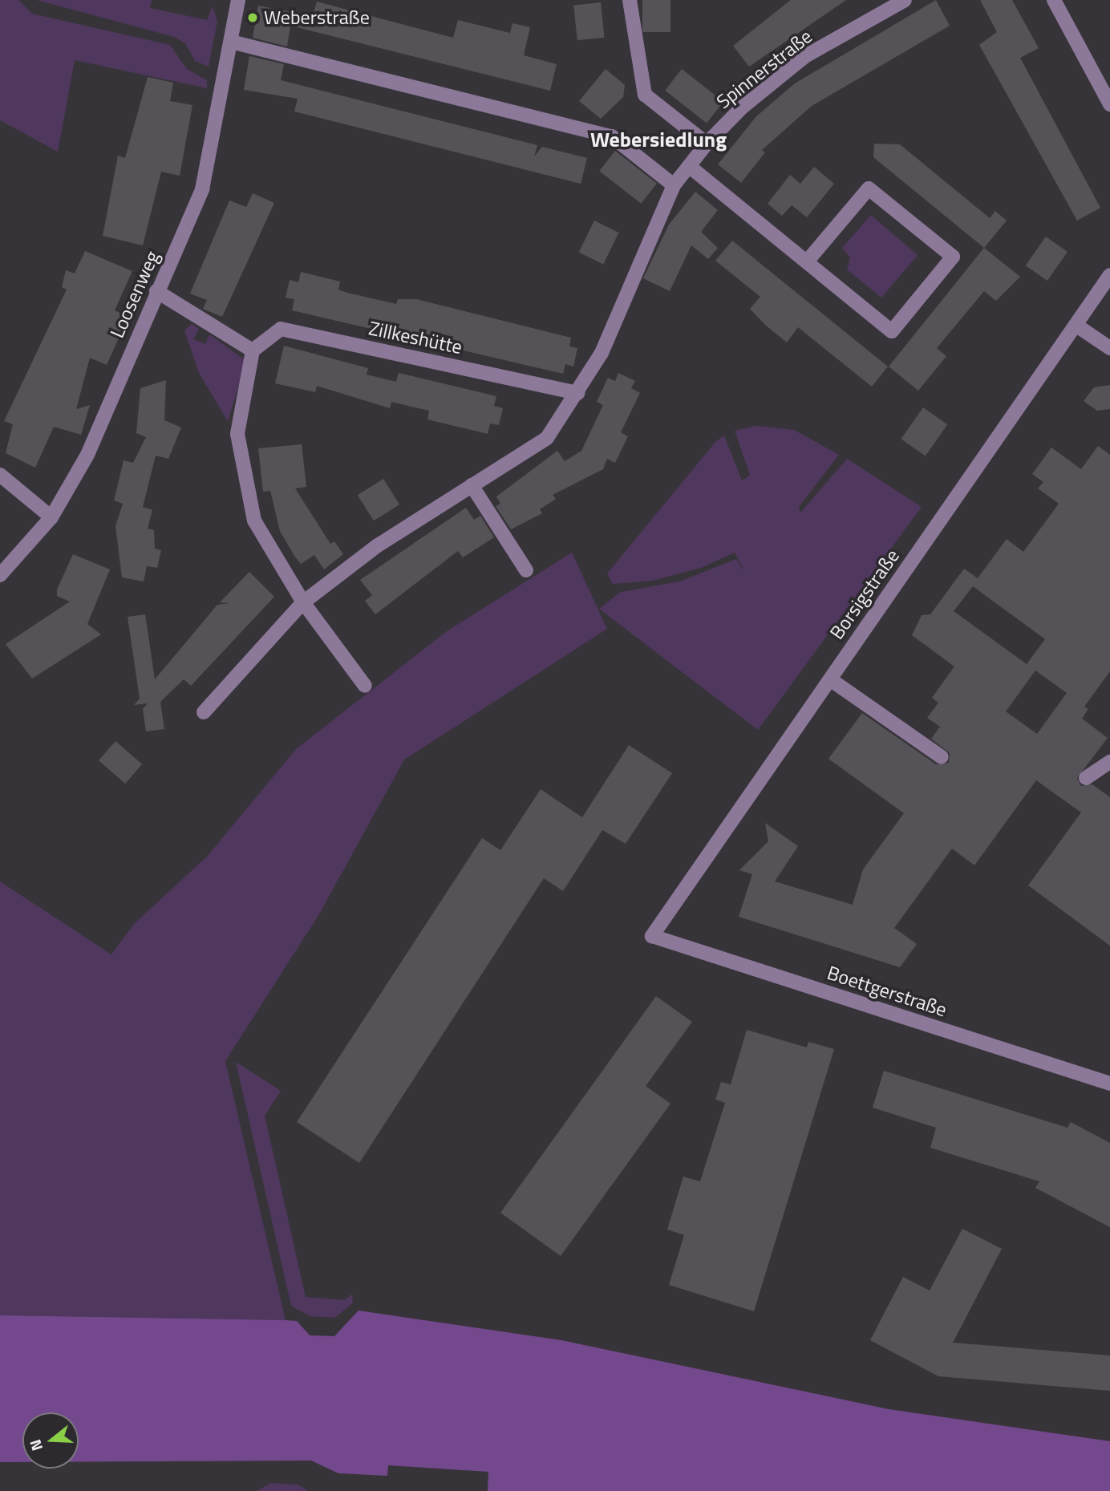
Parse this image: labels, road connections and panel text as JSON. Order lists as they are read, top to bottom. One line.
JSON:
{"streets":{"street":["Spinnerstraße","Loosenweg","Zillkeshütte","Borsigstraße","Boettgerstraße"]},"crossings":[["Spinnerstraße","Zillkeshütte"],["Borsigstraße","Boettgerstraße"]],"districts":["Webersiedlung"],"places":["Weberstraße"],"north":"left"}
